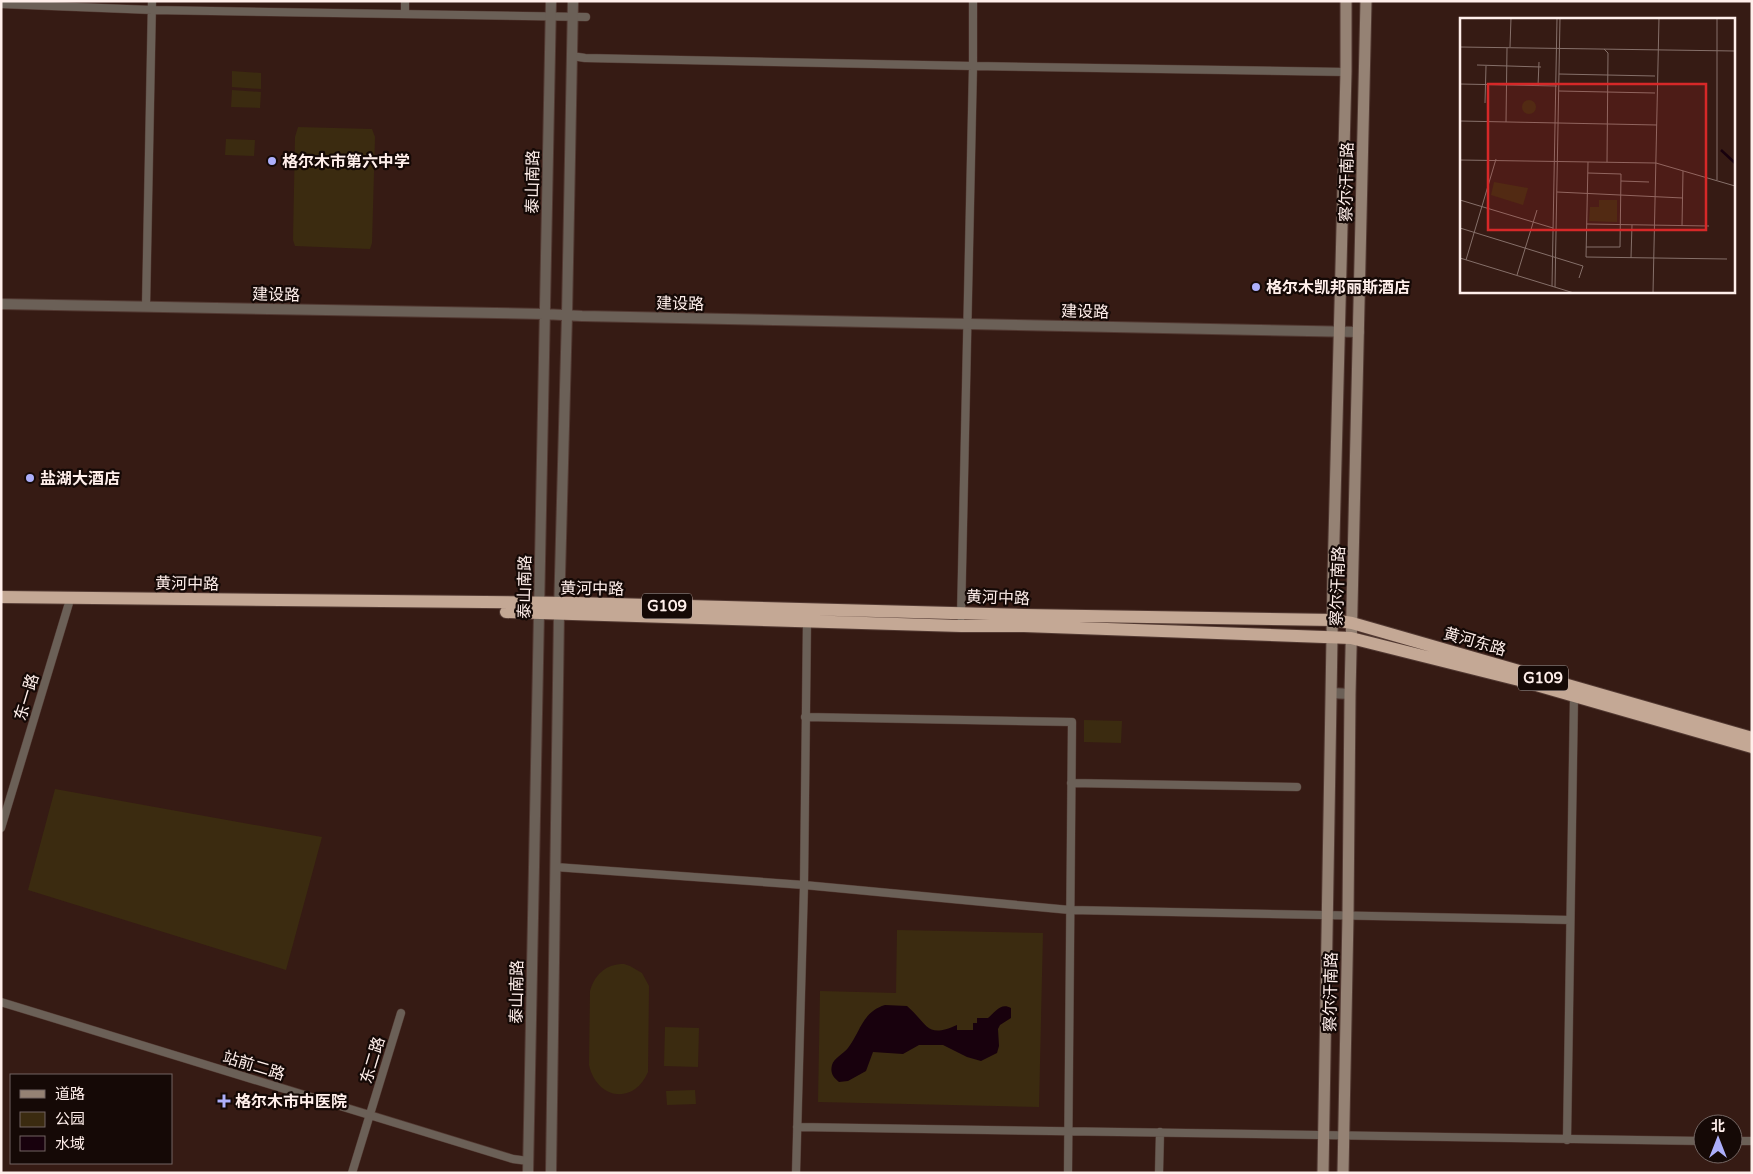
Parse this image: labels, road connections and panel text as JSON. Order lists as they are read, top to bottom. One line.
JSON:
{"streets":{"highway":["黄河中路","G109","黄河东路"],"main road":["察尔汗南路"],"street":["泰山南路","建设路","东一路","东二路","站前二路"]},"crossings":[["泰山南路","建设路"],["泰山南路","黄河中路"],["泰山南路","站前二路"],["察尔汗南路","建设路"],["察尔汗南路","黄河中路"],["察尔汗南路","黄河东路"],["黄河中路","黄河东路"],["黄河中路","东一路"],["东二路","站前二路"]],"places":{"other":["格尔木市第六中学","格尔木凯邦丽斯酒店","盐湖大酒店"],"health":["格尔木市中医院"]},"legend":["道路","公园","水域"],"north":"top"}
